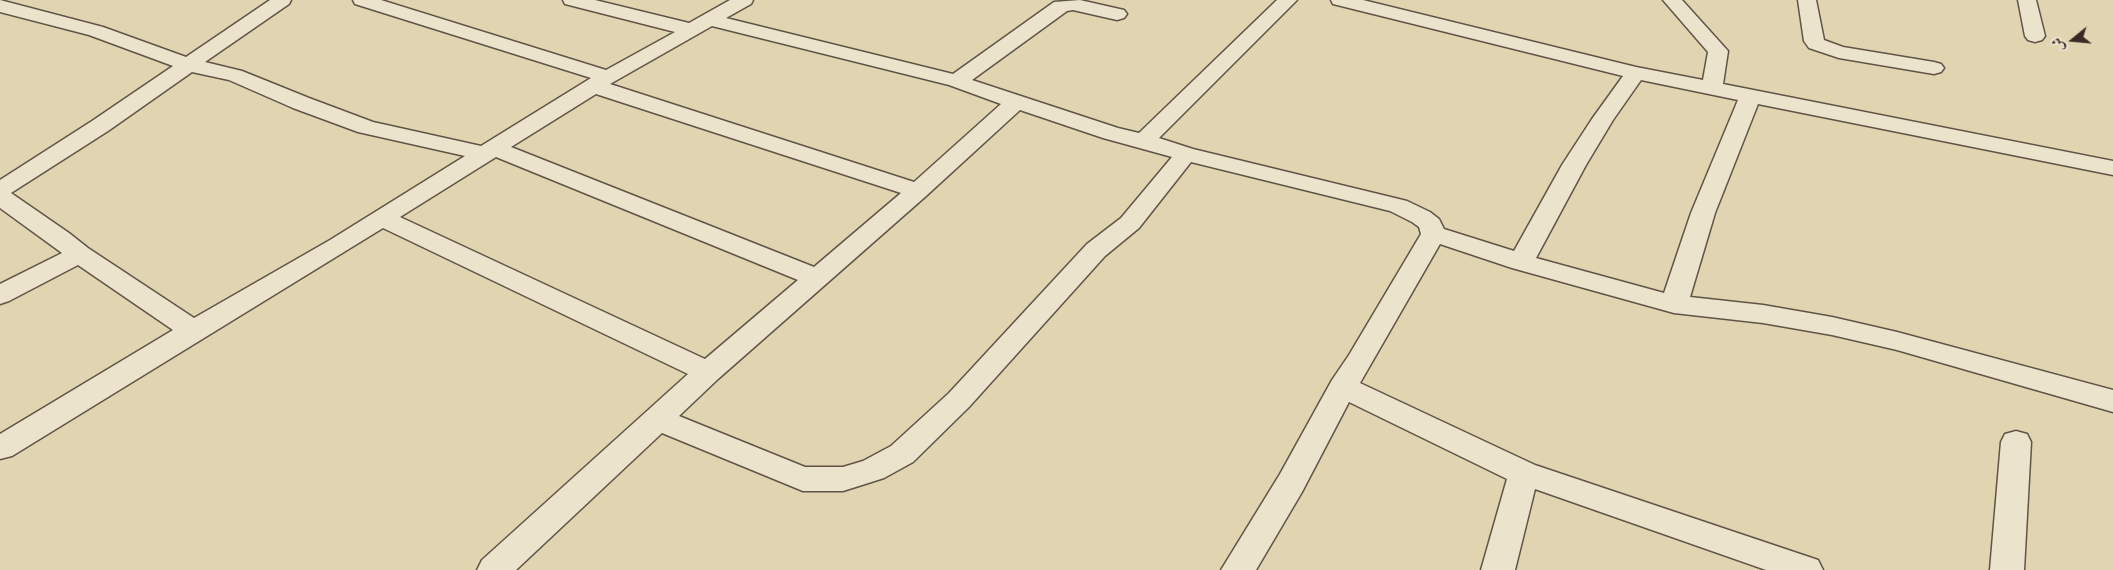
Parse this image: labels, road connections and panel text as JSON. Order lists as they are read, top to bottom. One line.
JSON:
{"north":"left"}
